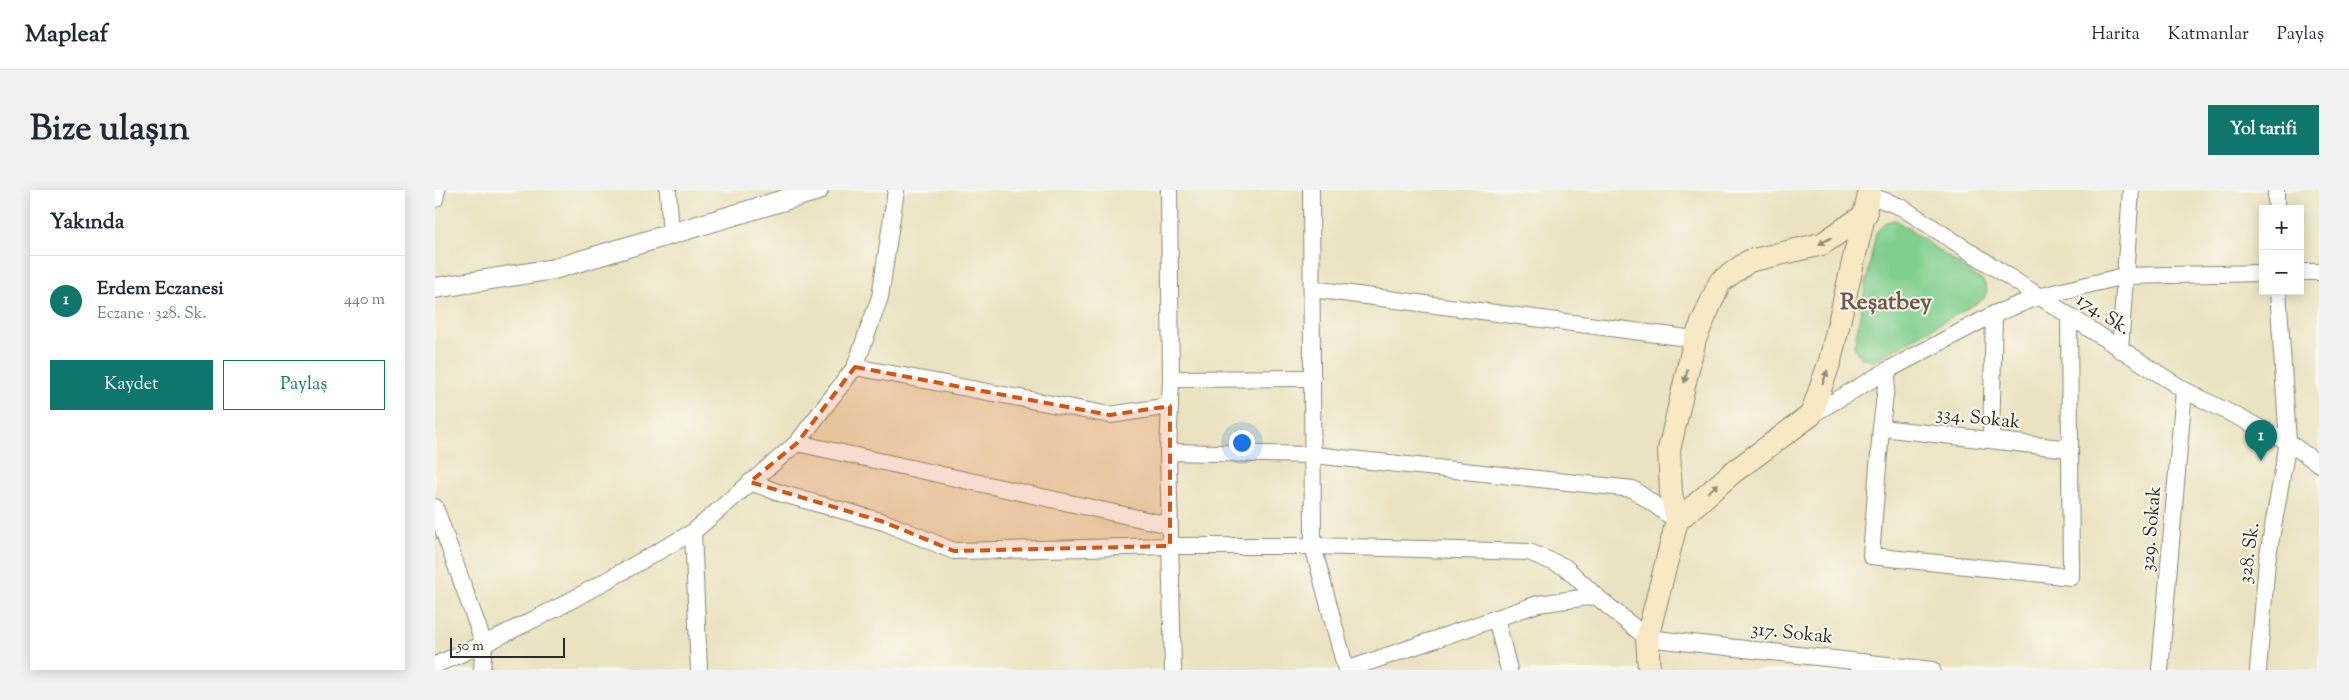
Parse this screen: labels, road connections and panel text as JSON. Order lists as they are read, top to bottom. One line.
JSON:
{"streets":{"street":["174. Sk.","334. Sokak","329. Sokak","328. Sk.","317. Sokak"]},"crossings":[["174. Sk.","329. Sokak"],["174. Sk.","328. Sk."]],"districts":["Reşatbey"],"scale_bar":"50 m","page":{"header":"Mapleaf","nav":["Harita","Katmanlar","Paylaş"],"title":"Bize ulaşın","buttons":["Yol tarifi",["Kaydet","Paylaş"]],"heading":"Yakında","map_buttons":["+","−"],"list":[{"mark":"1","name":"Erdem Eczanesi","note":"Eczane · 328. Sk.","value":"440 m"}],"pins":"1","scale":"50 m"}}
